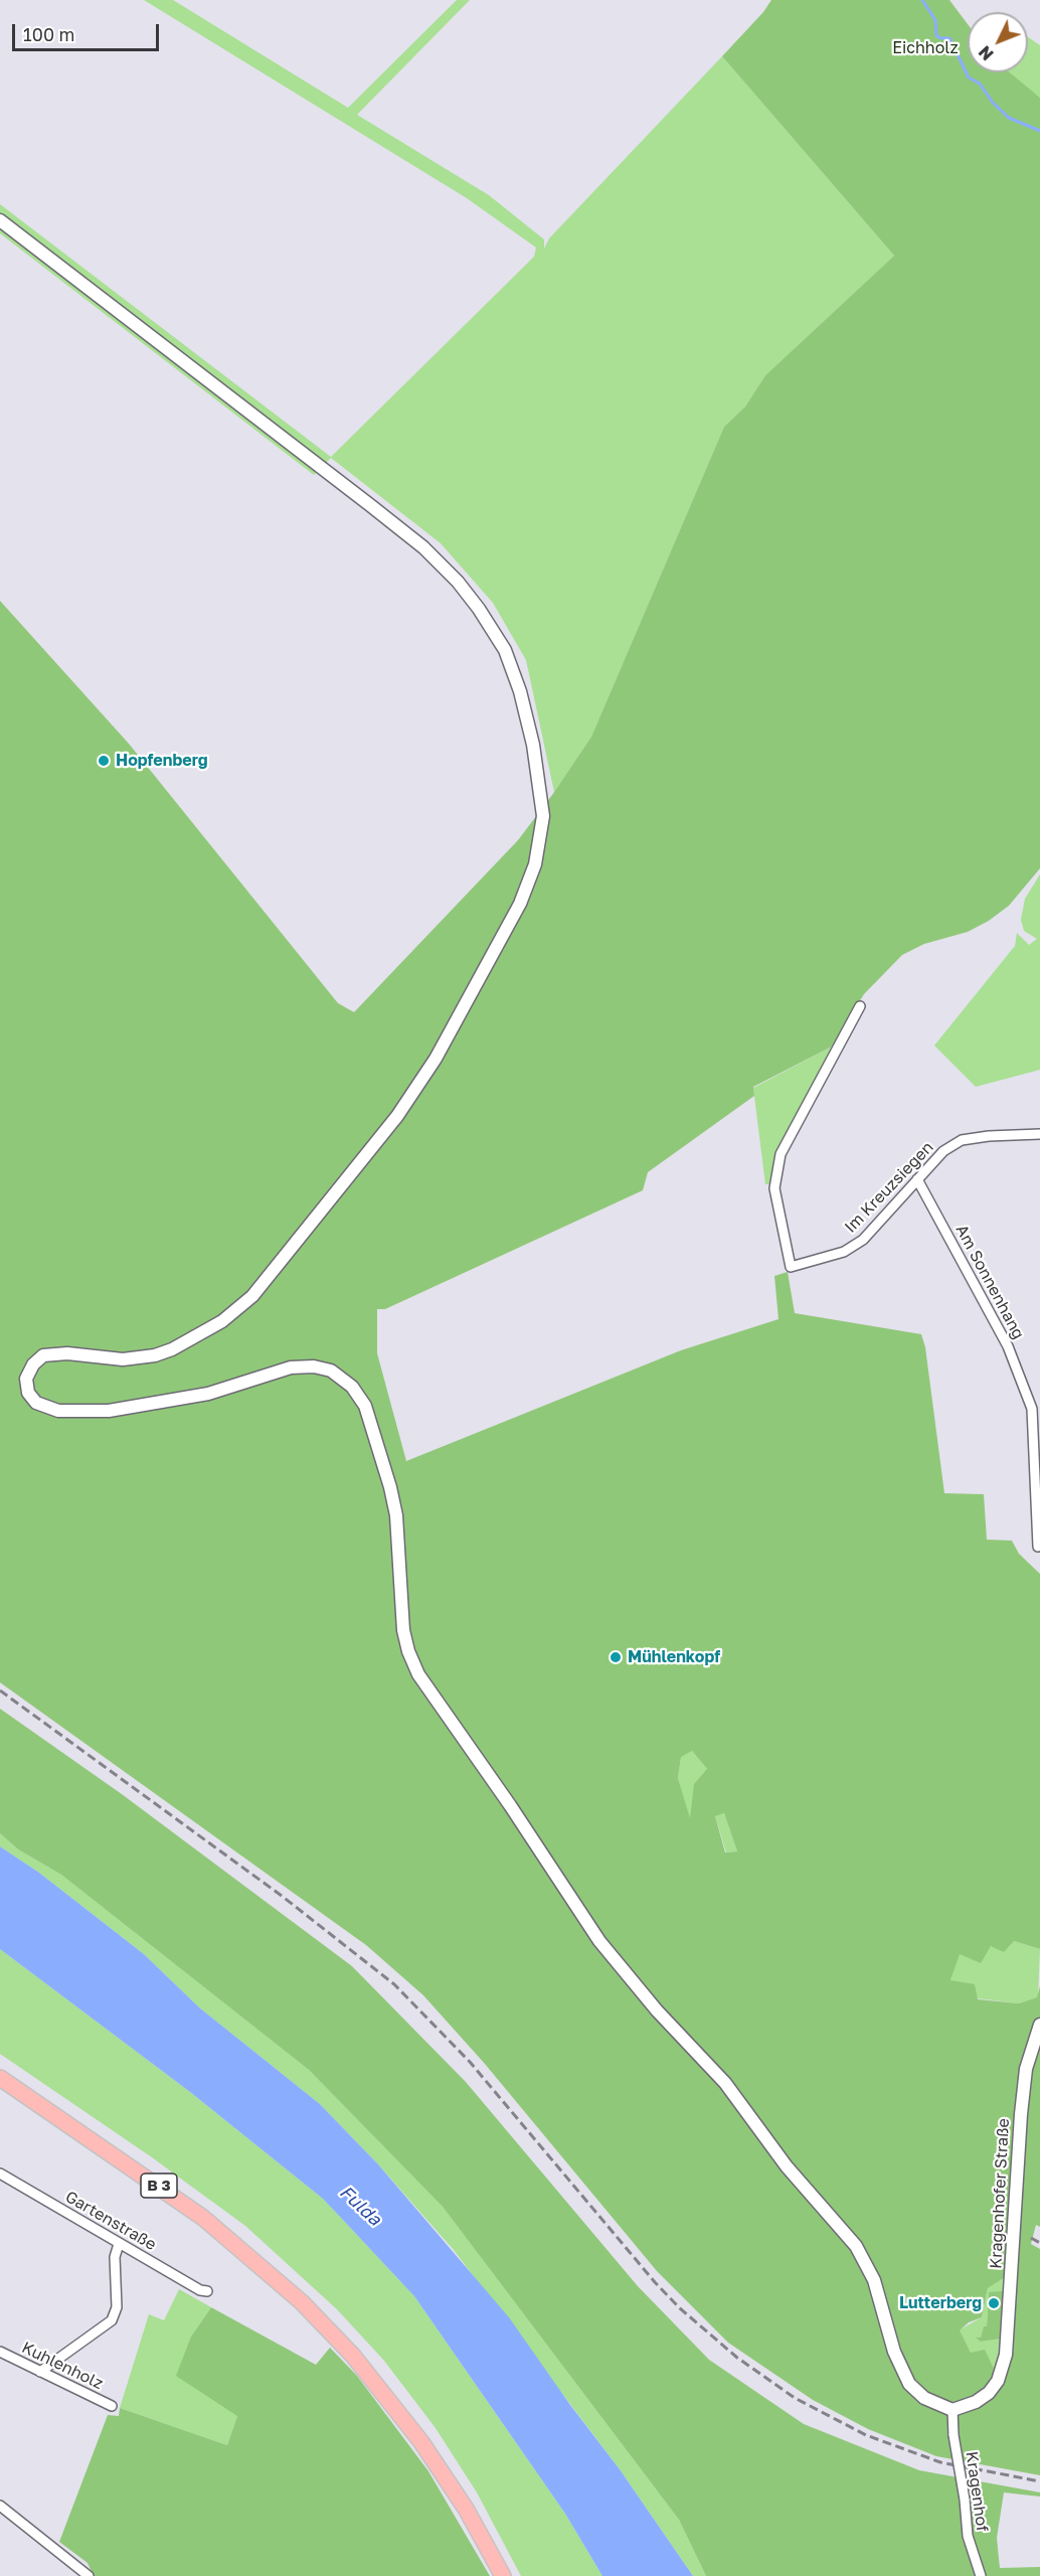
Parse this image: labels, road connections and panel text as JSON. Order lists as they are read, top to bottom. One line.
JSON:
{"streets":{"main road":["B 3"],"street":["Im Kreuzsiegen","Am Sonnenhang","Kragenhofer Straße","Gartenstraße","Kuhlenholz","Kragenhof"]},"crossings":[["Im Kreuzsiegen","Am Sonnenhang"],["Kragenhofer Straße","Kragenhof"]],"water":["Fulda"],"parks":["Eichholz"],"places":["Hopfenberg","Mühlenkopf","Lutterberg"],"scale_bar":"100 m","north":"bottom left"}
